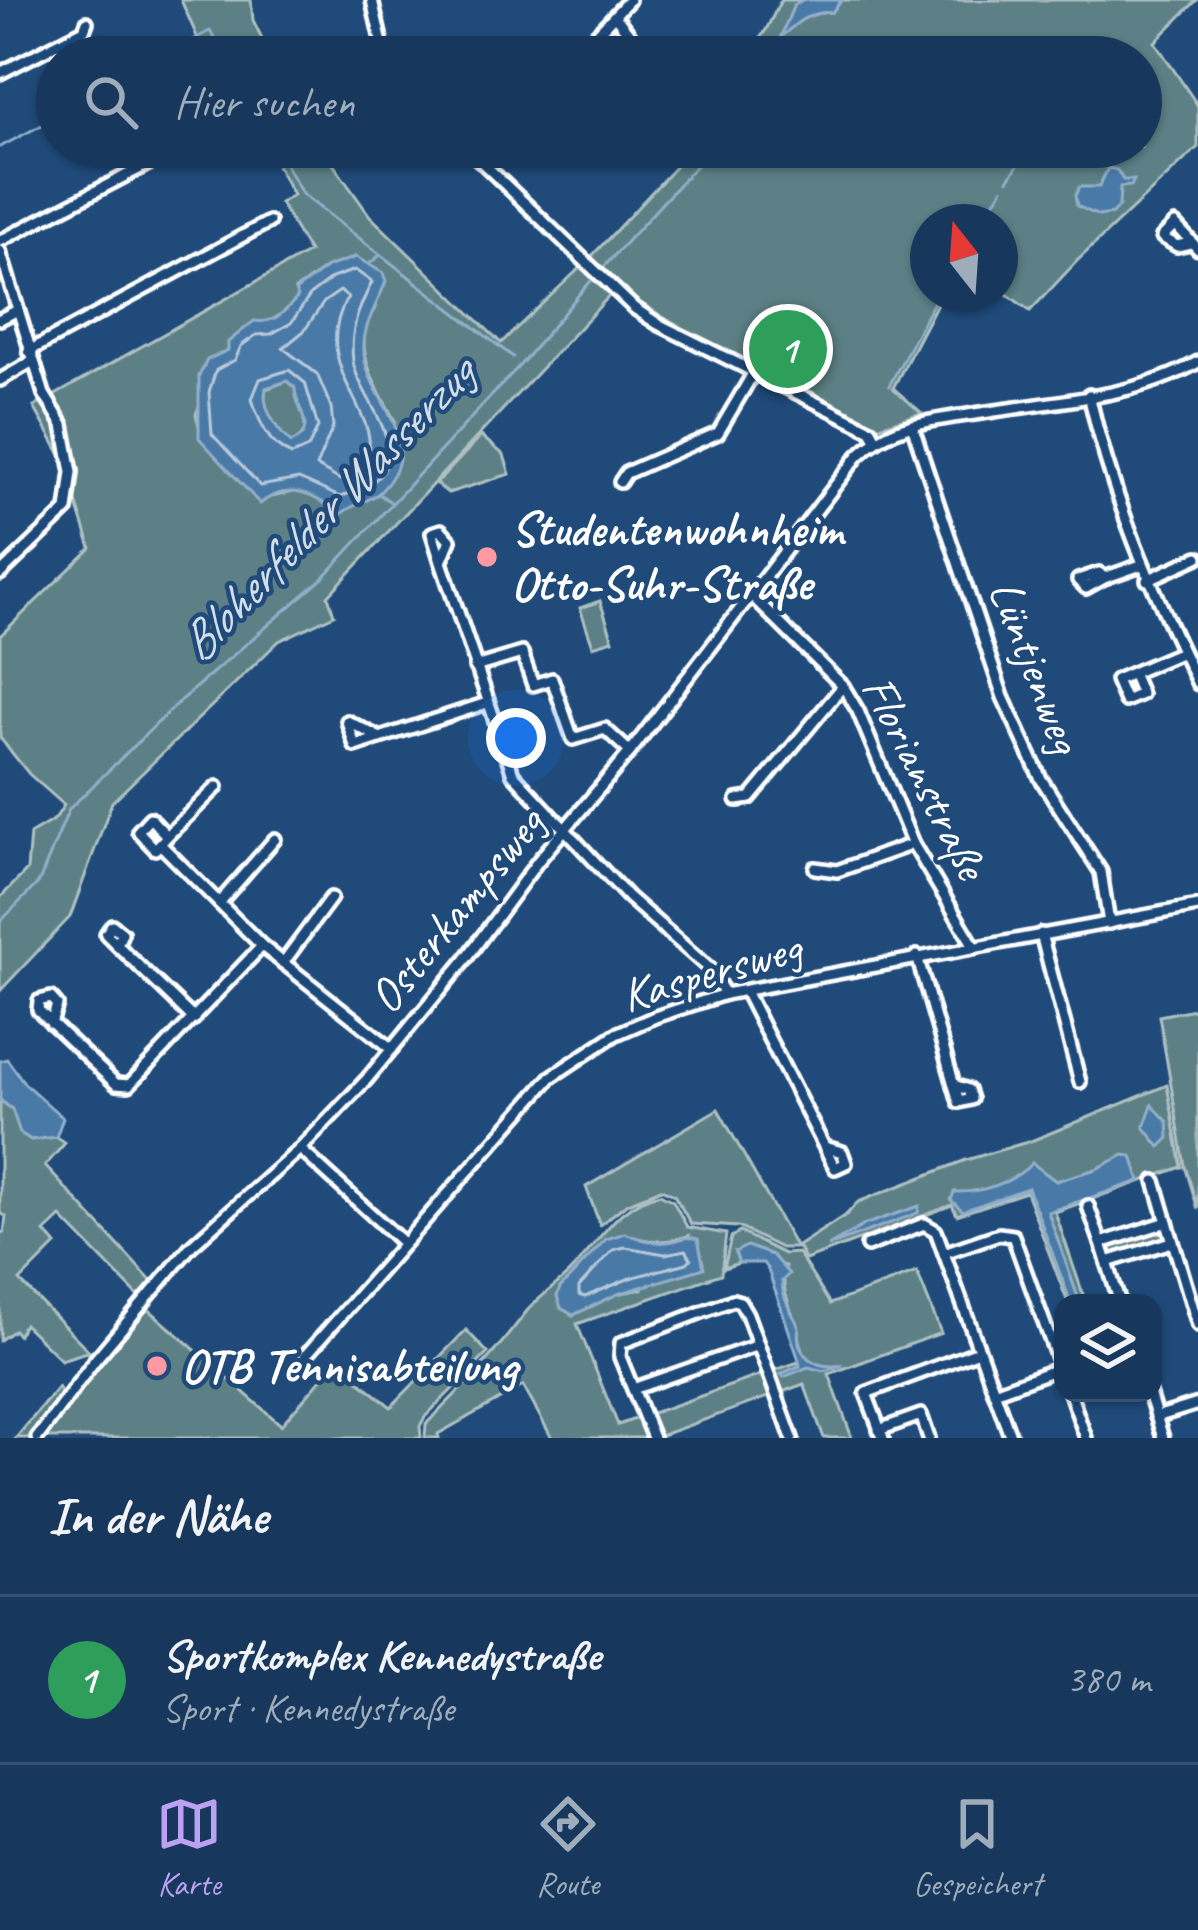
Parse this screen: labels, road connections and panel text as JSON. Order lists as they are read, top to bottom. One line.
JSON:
{"streets":{"street":["Lüntjenweg","Florianstraße","Osterkampsweg","Kaspersweg"]},"crossings":[["Lüntjenweg","Osterkampsweg"],["Lüntjenweg","Kaspersweg"],["Florianstraße","Osterkampsweg"],["Florianstraße","Kaspersweg"]],"water":["Bloherfelder Wasserzug"],"places":["Studentenwohnheim Otto-Suhr-Straße","OTB Tennisabteilung"],"north":"top","page":{"search":"Hier suchen","pins":"1","heading":"In der Nähe","list":[{"mark":"1","name":"Sportkomplex Kennedystraße","note":"Sport · Kennedystraße","value":"380 m"}],"nav":["Karte","Route","Gespeichert"]}}
